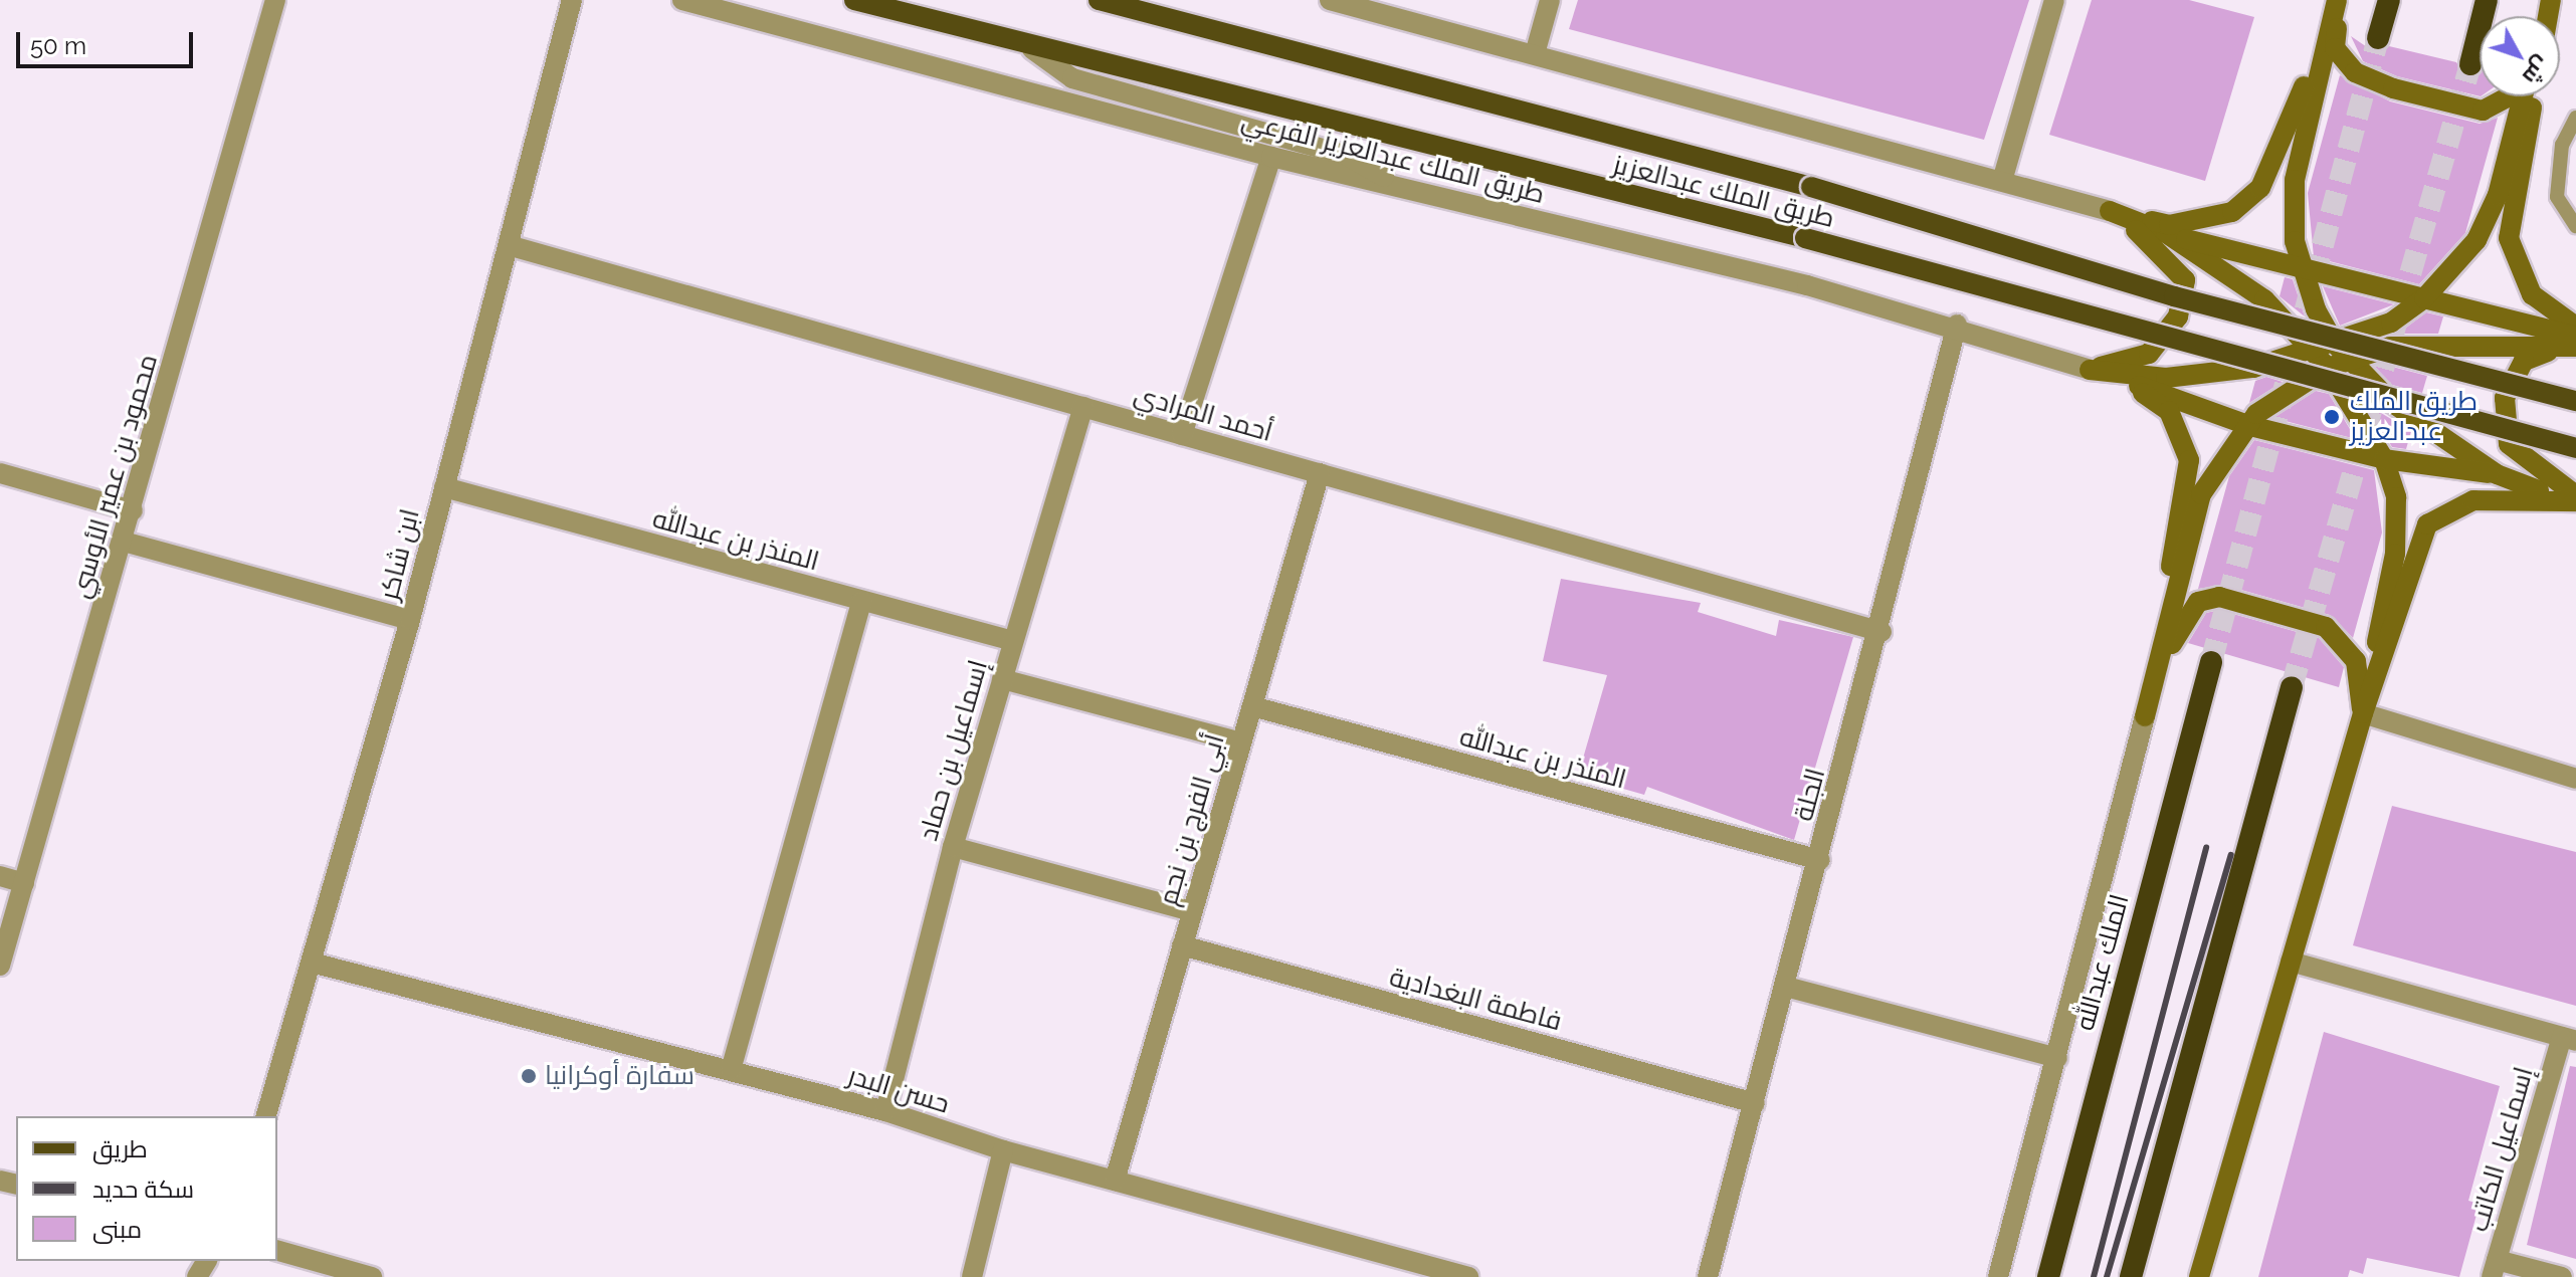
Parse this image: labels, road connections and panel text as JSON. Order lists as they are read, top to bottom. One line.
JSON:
{"streets":{"highway":["الملك عبدالله"],"main road":["طريق الملك عبدالعزيز"],"street":["طريق الملك عبدالعزيز الفرعي","أحمد المرادي","محمود بن عمير الأوسي","المنذر بن عبدالله","ابن شاكر","إسماعيل بن حماد","الجلة","أبي الفرج بن نجم","فاطمة البغدادية","حسن البدر","إسماعيل الكاتب"]},"crossings":[["طريق الملك عبدالعزيز الفرعي","الجلة"],["أحمد المرادي","ابن شاكر"],["أحمد المرادي","إسماعيل بن حماد"],["أحمد المرادي","الجلة"],["أحمد المرادي","أبي الفرج بن نجم"],["المنذر بن عبدالله","ابن شاكر"],["المنذر بن عبدالله","إسماعيل بن حماد"],["المنذر بن عبدالله","الجلة"],["المنذر بن عبدالله","أبي الفرج بن نجم"],["ابن شاكر","حسن البدر"],["إسماعيل بن حماد","حسن البدر"],["الجلة","فاطمة البغدادية"],["أبي الفرج بن نجم","فاطمة البغدادية"],["أبي الفرج بن نجم","حسن البدر"]],"places":["طريق الملك عبدالعزيز","سفارة أوكرانيا"],"legend":["طريق","سكة حديد","مبنى"],"scale_bar":"50 m","north":"bottom right"}
